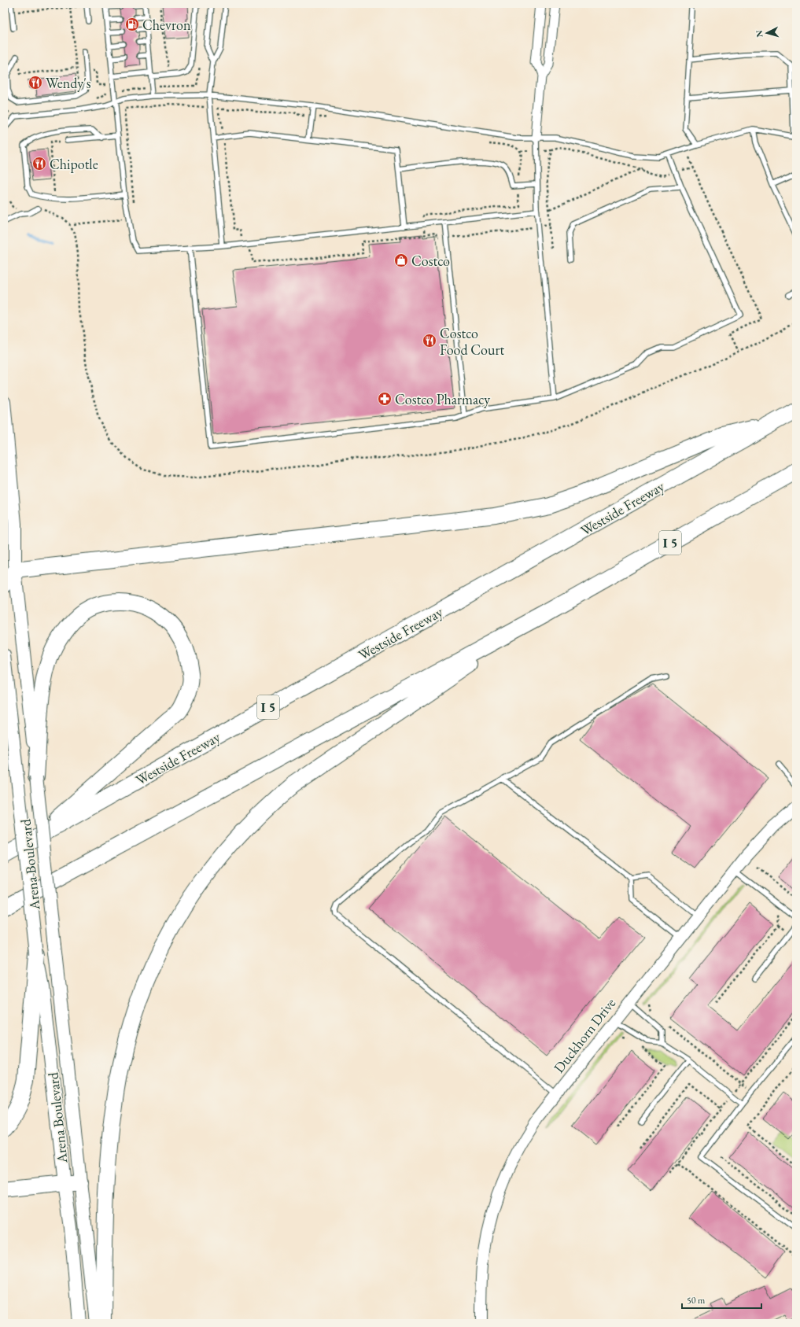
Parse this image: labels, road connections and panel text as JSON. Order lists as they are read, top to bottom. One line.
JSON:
{"streets":{"highway":["Westside Freeway","I 5"],"main road":["Arena Boulevard"],"street":["Duckhorn Drive"]},"places":{"fuel station":["Chevron"],"restaurant":["Wendy's","Chipotle","Costco Food Court"],"shop":["Costco"],"pharmacy":["Costco Pharmacy"]},"scale_bar":"50 m","north":"left"}
